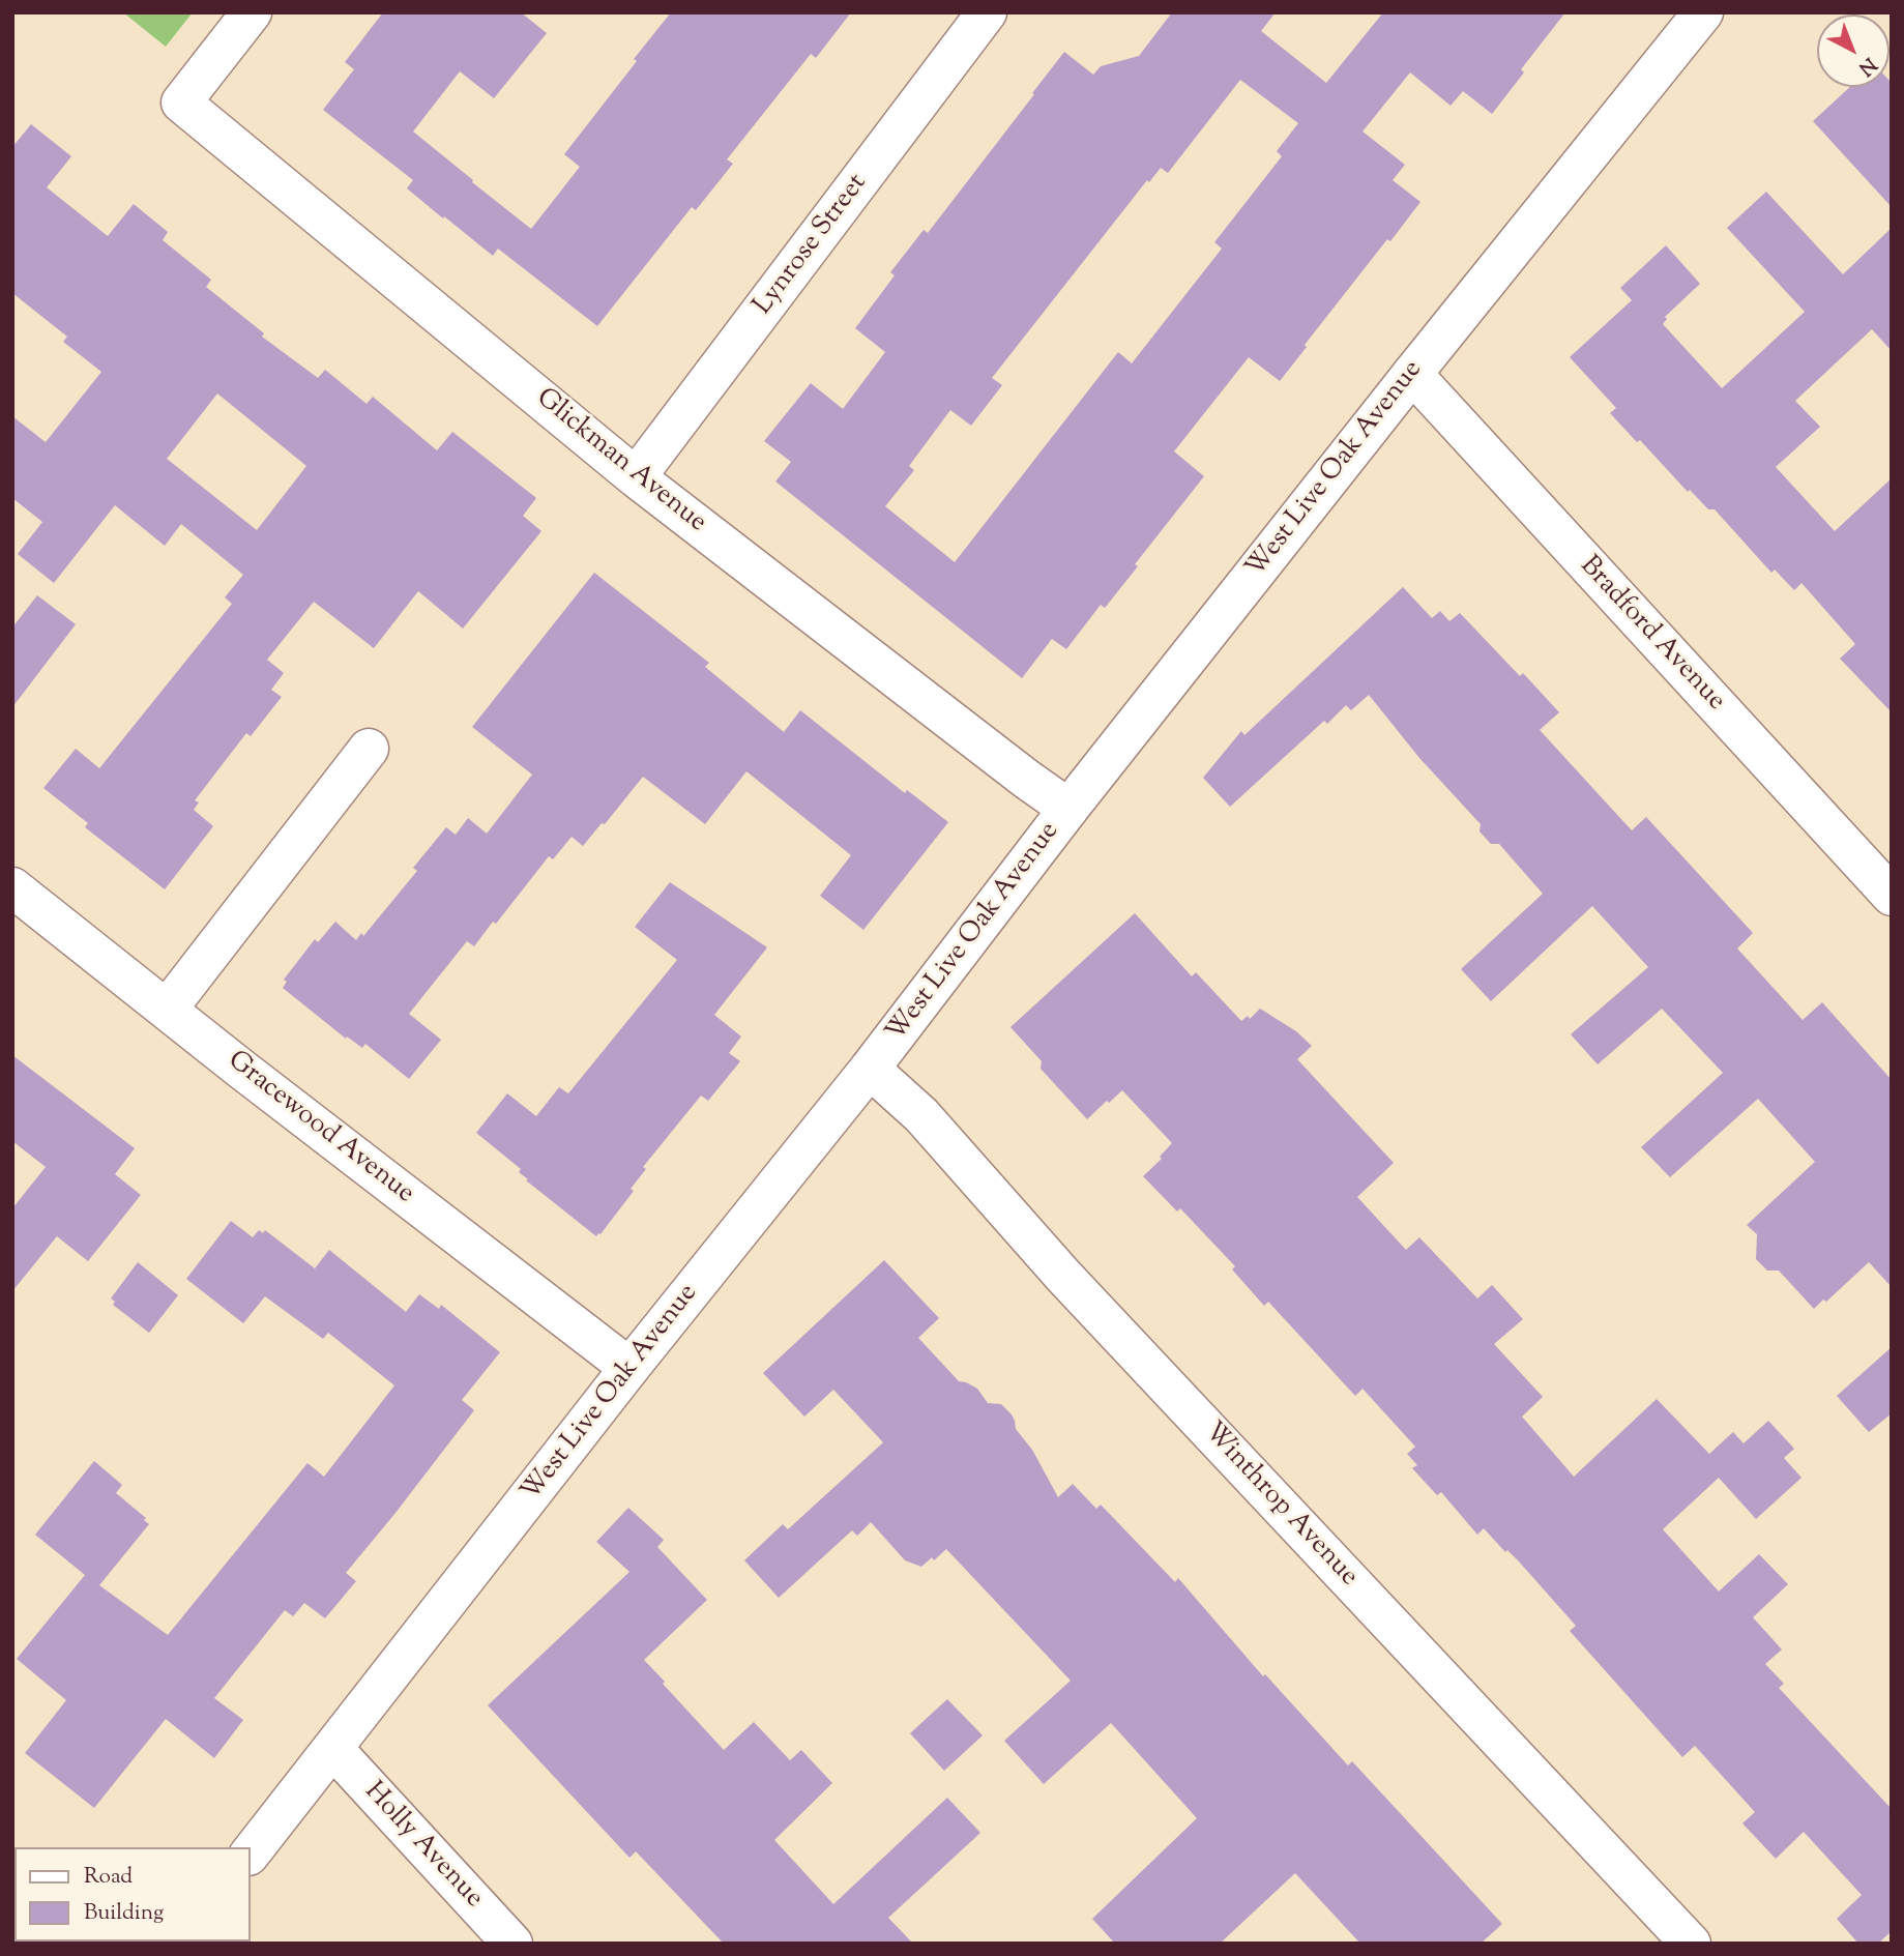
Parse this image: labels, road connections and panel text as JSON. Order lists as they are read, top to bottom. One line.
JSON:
{"streets":{"street":["Lynrose Street","Glickman Avenue","West Live Oak Avenue","Bradford Avenue","Gracewood Avenue","Winthrop Avenue","Holly Avenue"]},"crossings":[["Lynrose Street","Glickman Avenue"],["Glickman Avenue","West Live Oak Avenue"],["West Live Oak Avenue","Bradford Avenue"],["West Live Oak Avenue","Gracewood Avenue"],["West Live Oak Avenue","Winthrop Avenue"],["West Live Oak Avenue","Holly Avenue"]],"legend":["Road","Building"],"north":"bottom right"}
